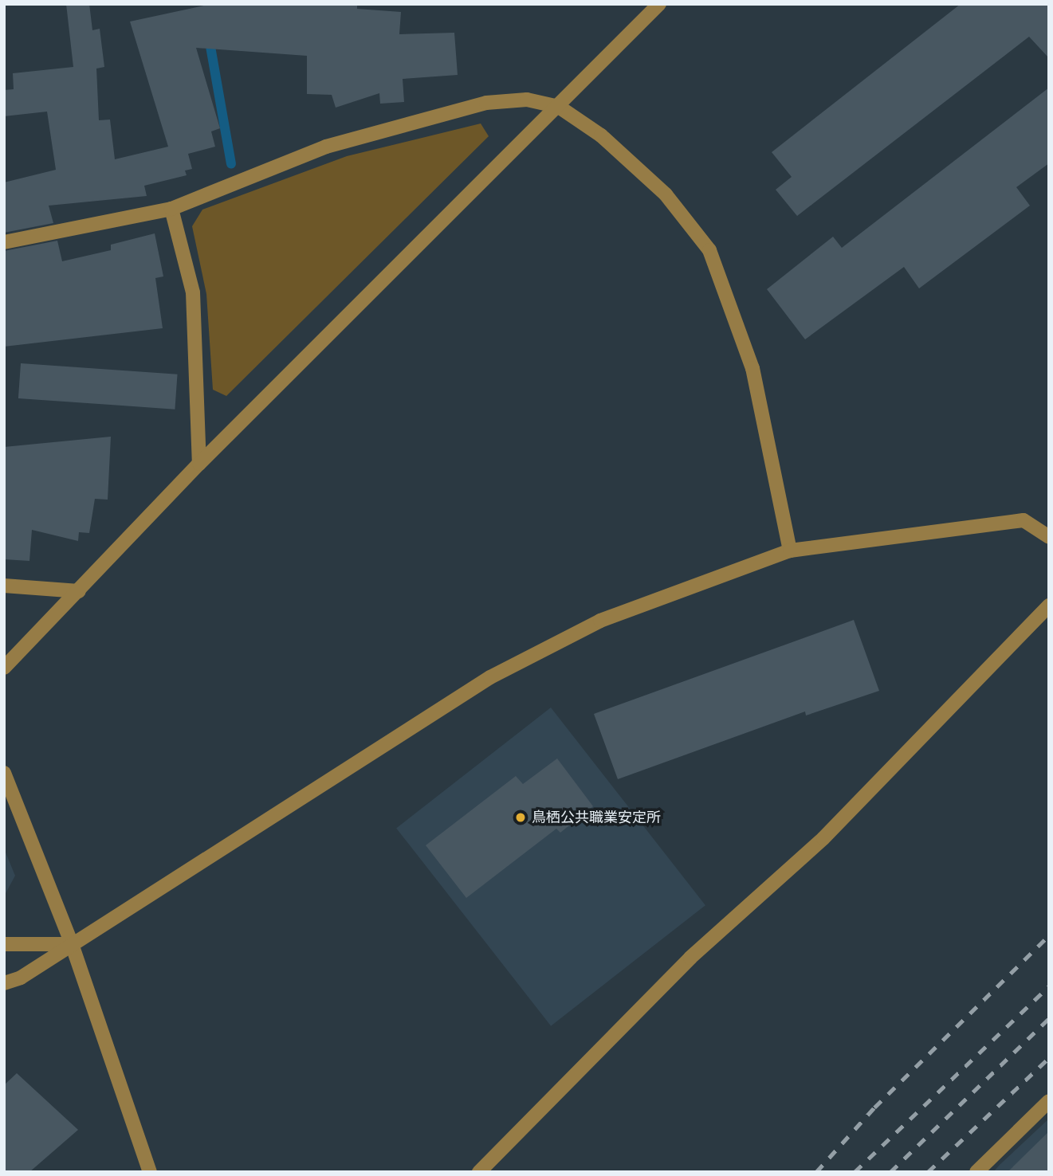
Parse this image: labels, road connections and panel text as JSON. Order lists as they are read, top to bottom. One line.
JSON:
{"places":["鳥栖公共職業安定所"]}
